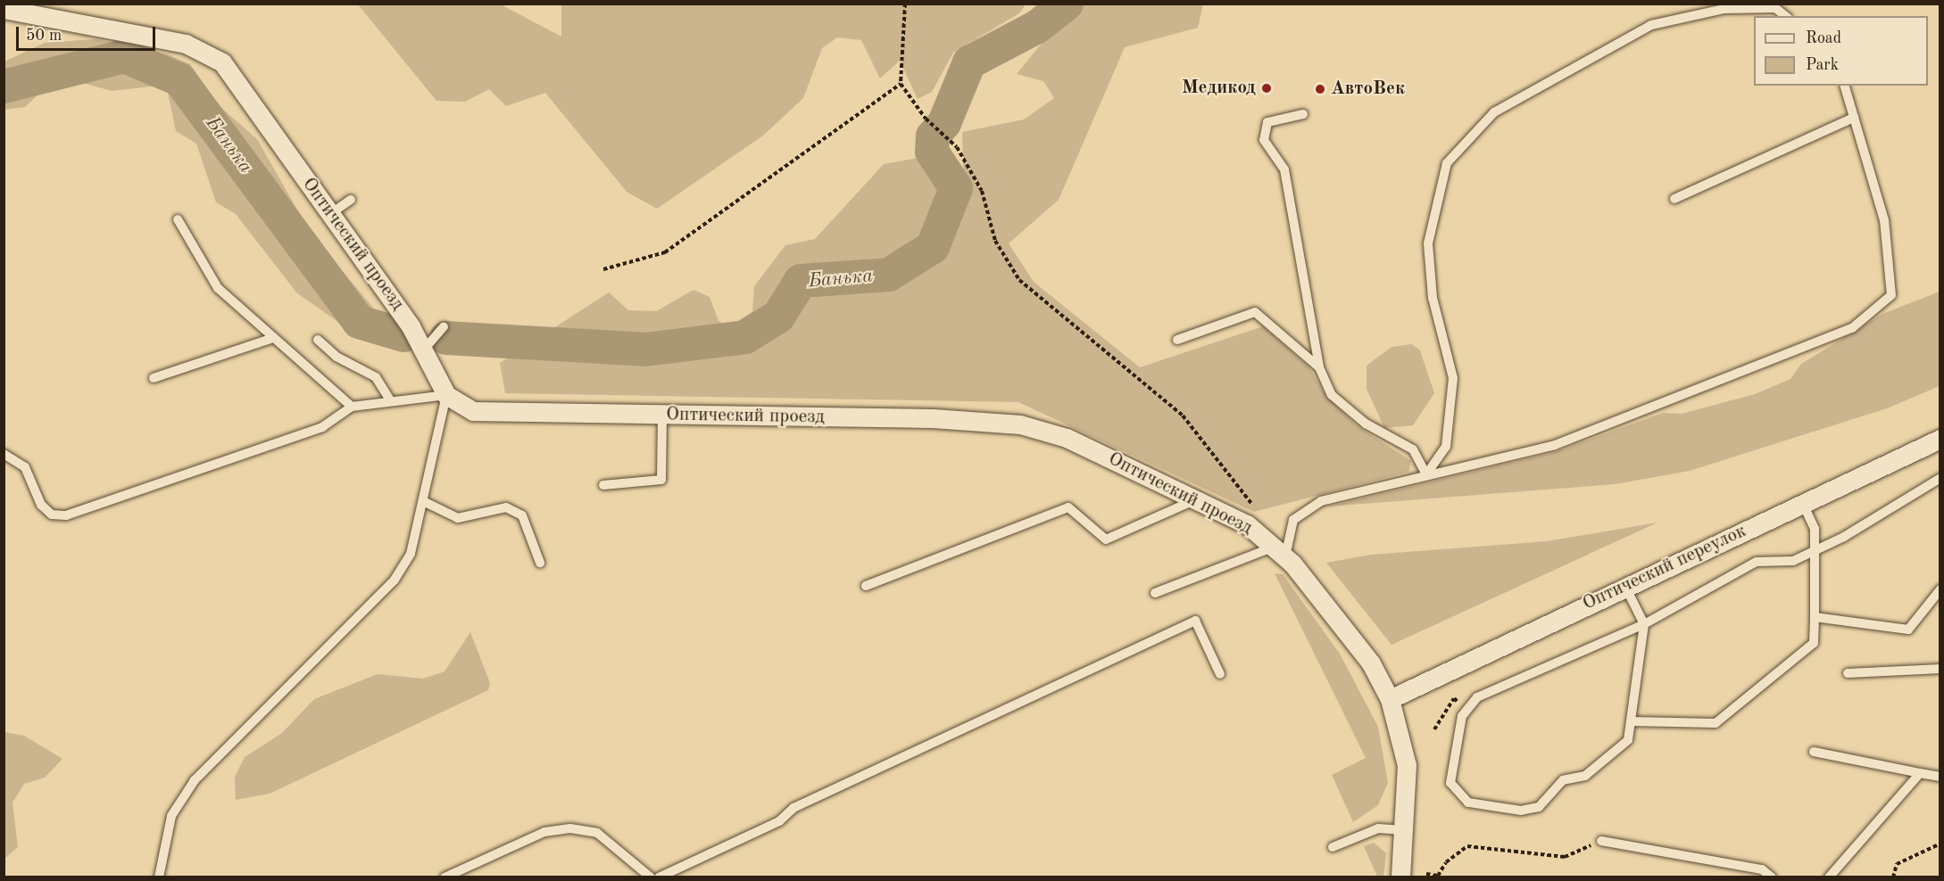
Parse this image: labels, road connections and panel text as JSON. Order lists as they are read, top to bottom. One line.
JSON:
{"streets":{"street":["Оптический проезд","Оптический переулок"]},"crossings":[["Оптический проезд","Оптический переулок"]],"water":["Банька"],"places":["Медикод","АвтоВек"],"legend":["Road","Park"],"scale_bar":"50 m"}
